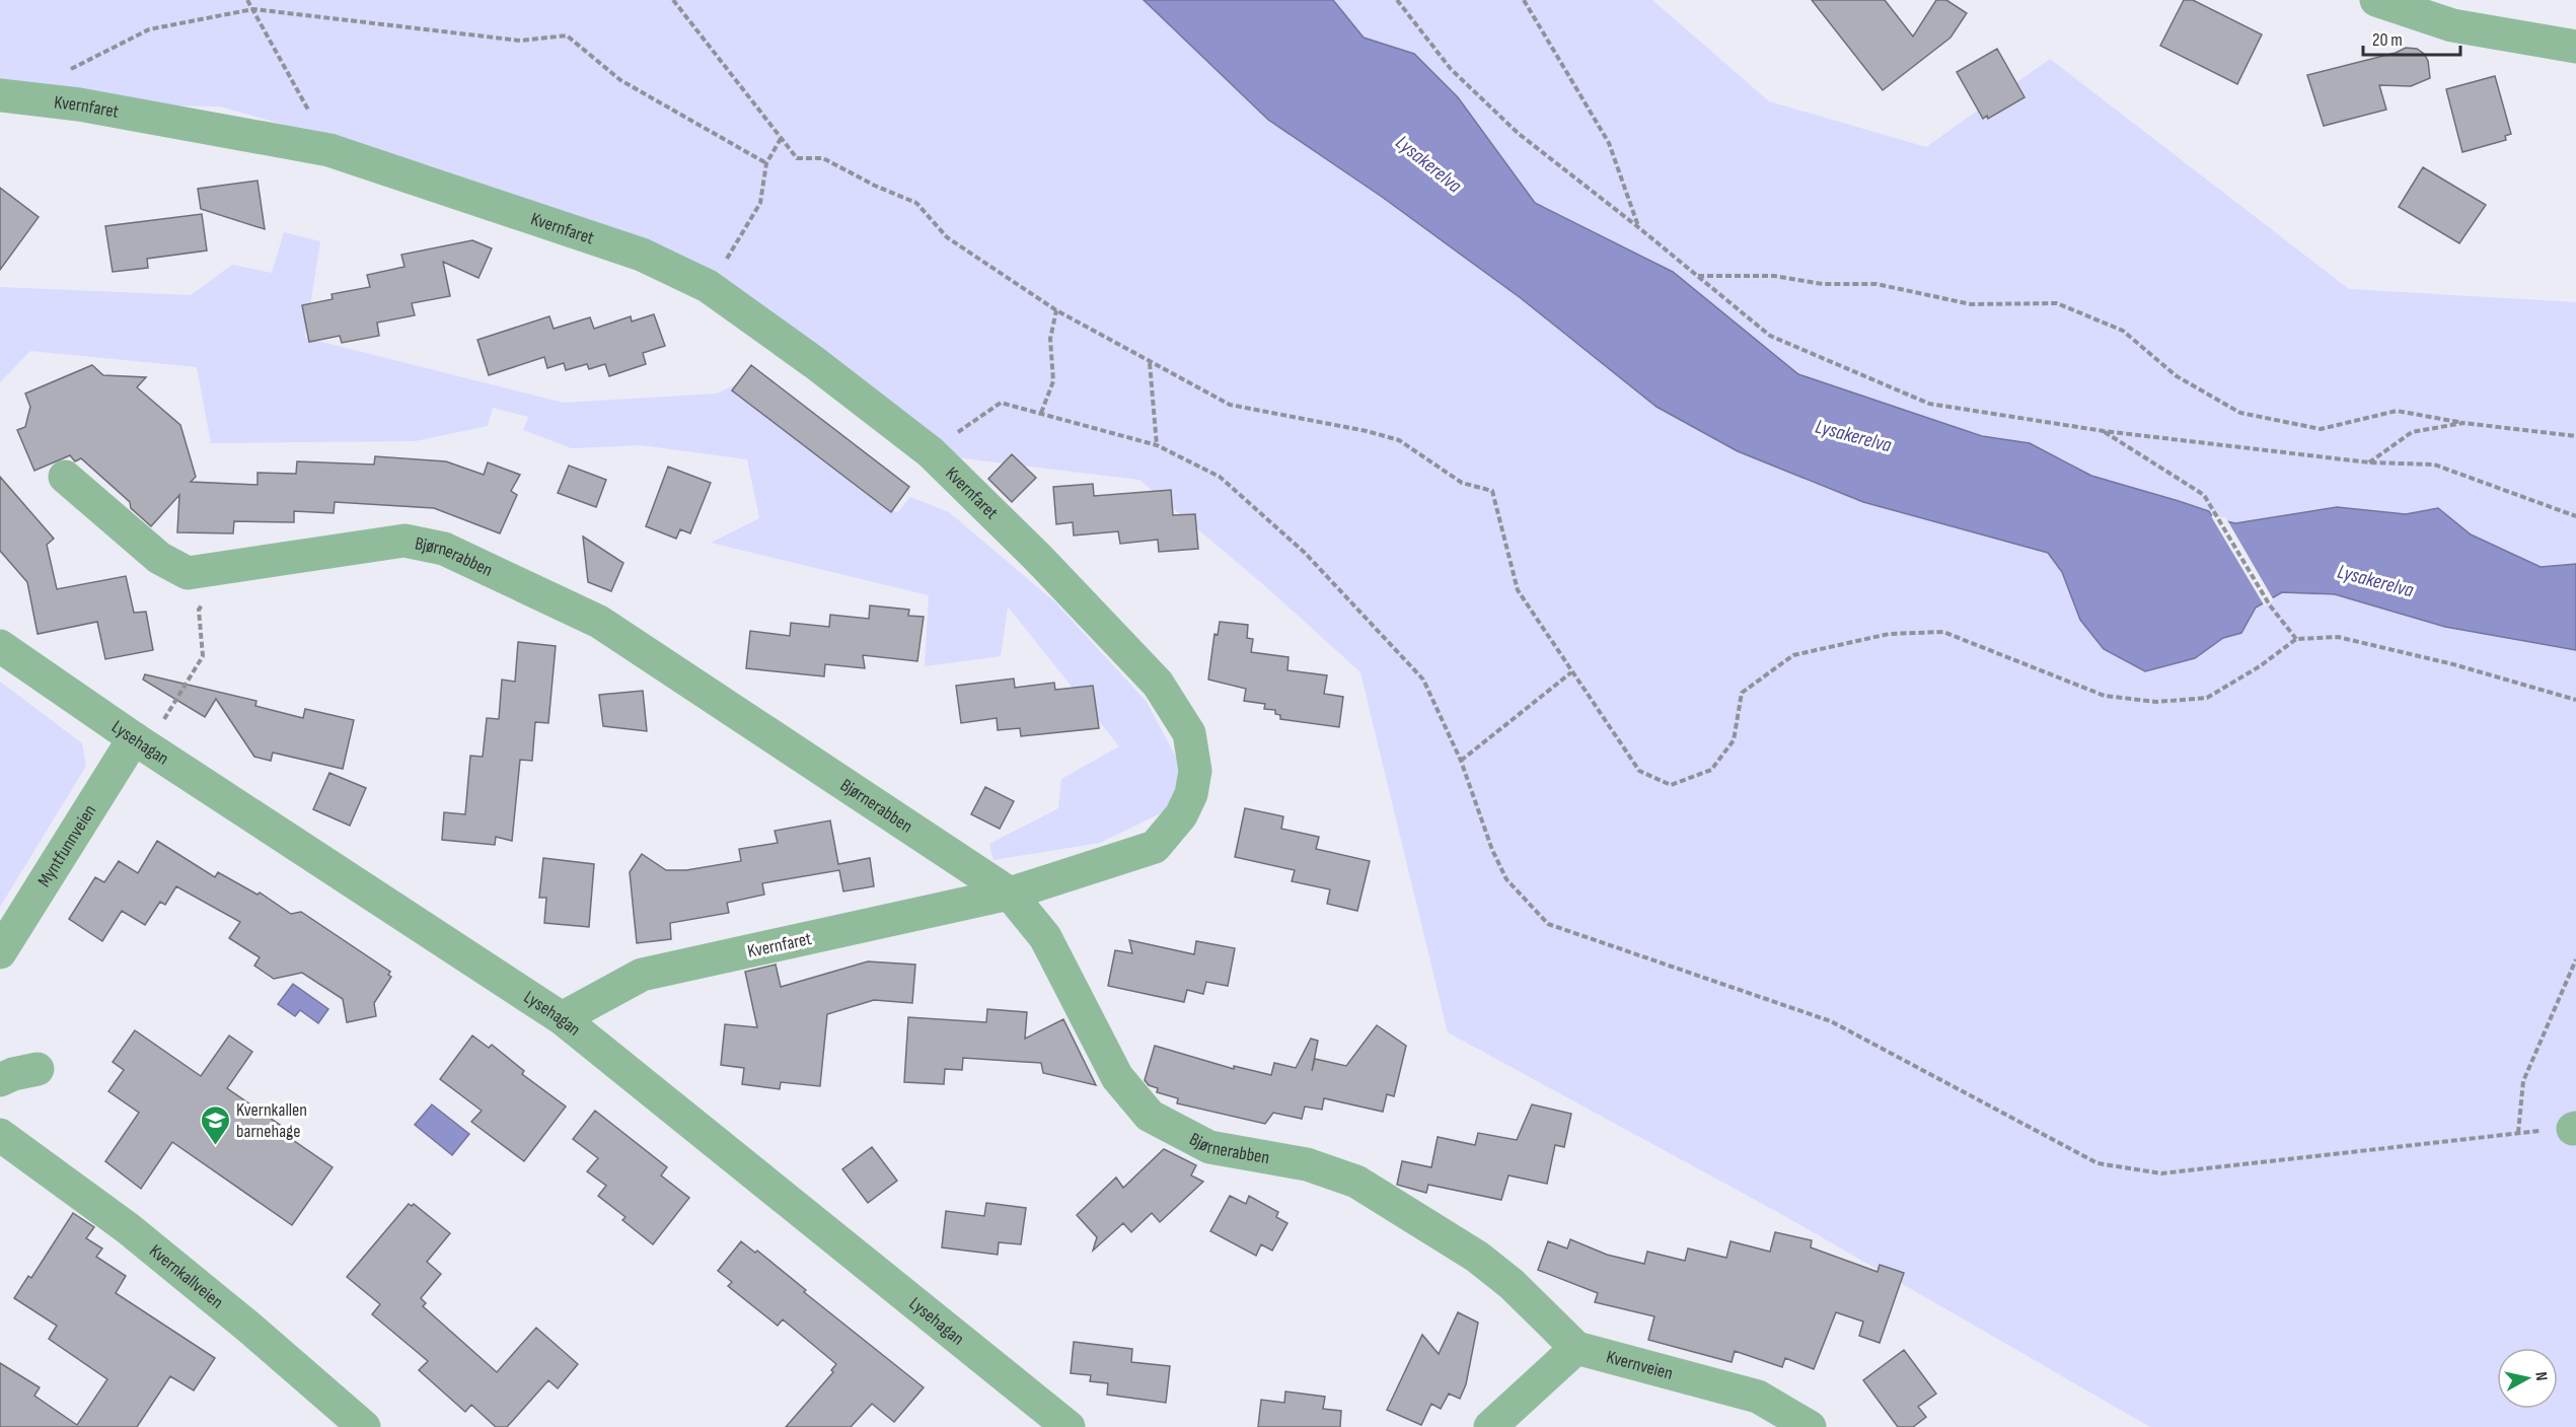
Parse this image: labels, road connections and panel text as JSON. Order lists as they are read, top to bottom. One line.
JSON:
{"streets":{"street":["Kvernfaret","Bjørnerabben","Lysehagan","Myntfunnveien","Kvernkallveien","Kvernveien"]},"crossings":[["Kvernfaret","Bjørnerabben"],["Kvernfaret","Lysehagan"],["Bjørnerabben","Kvernveien"],["Lysehagan","Myntfunnveien"]],"water":["Lysakerelva"],"places":{"school or university":["Kvernkallen barnehage"]},"scale_bar":"20 m","north":"right"}
